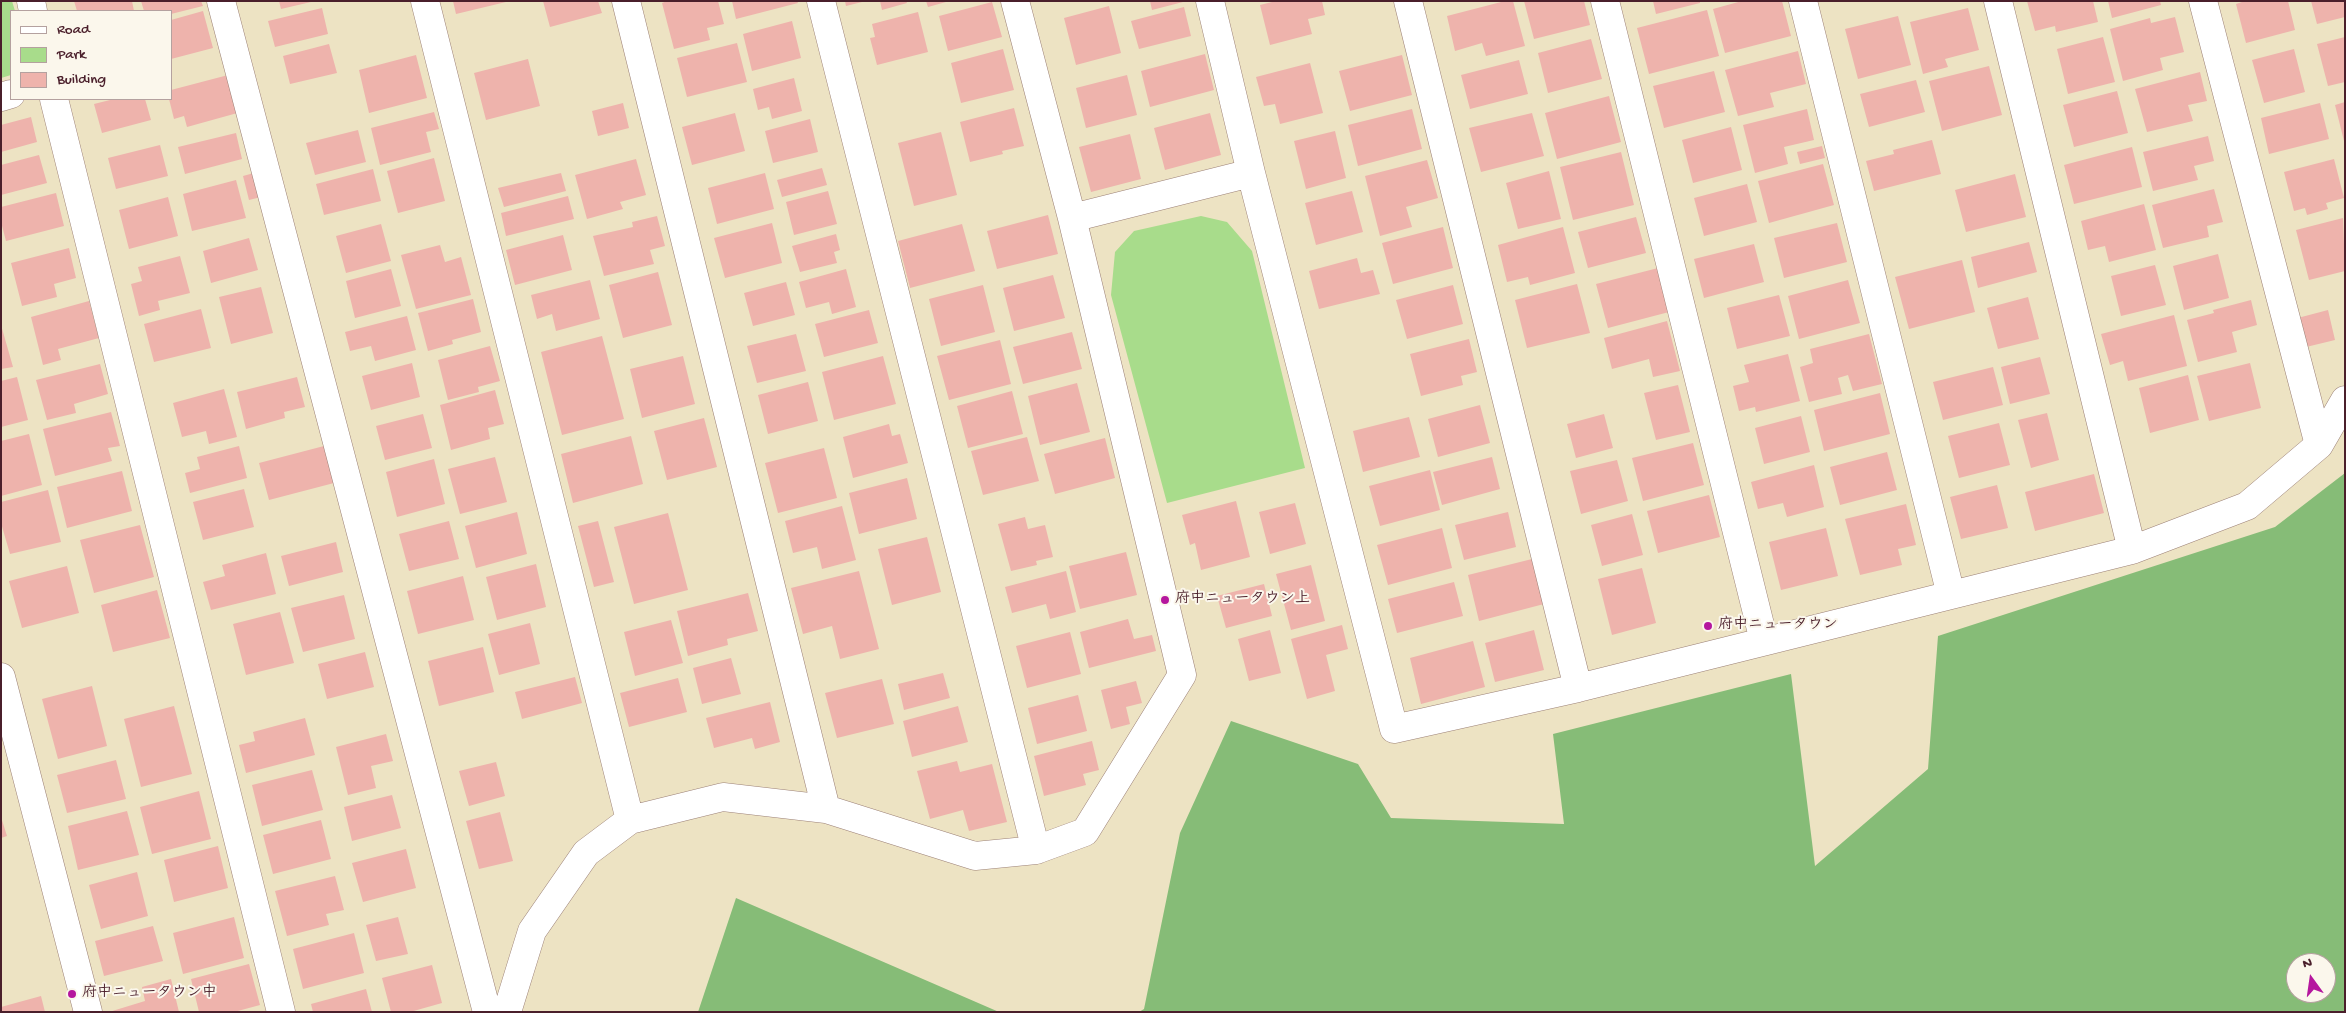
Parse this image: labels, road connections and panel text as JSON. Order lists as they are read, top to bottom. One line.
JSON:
{"places":["府中ニュータウン上","府中ニュータウン","府中ニュータウン中"],"legend":["Road","Park","Building"],"north":"top"}
